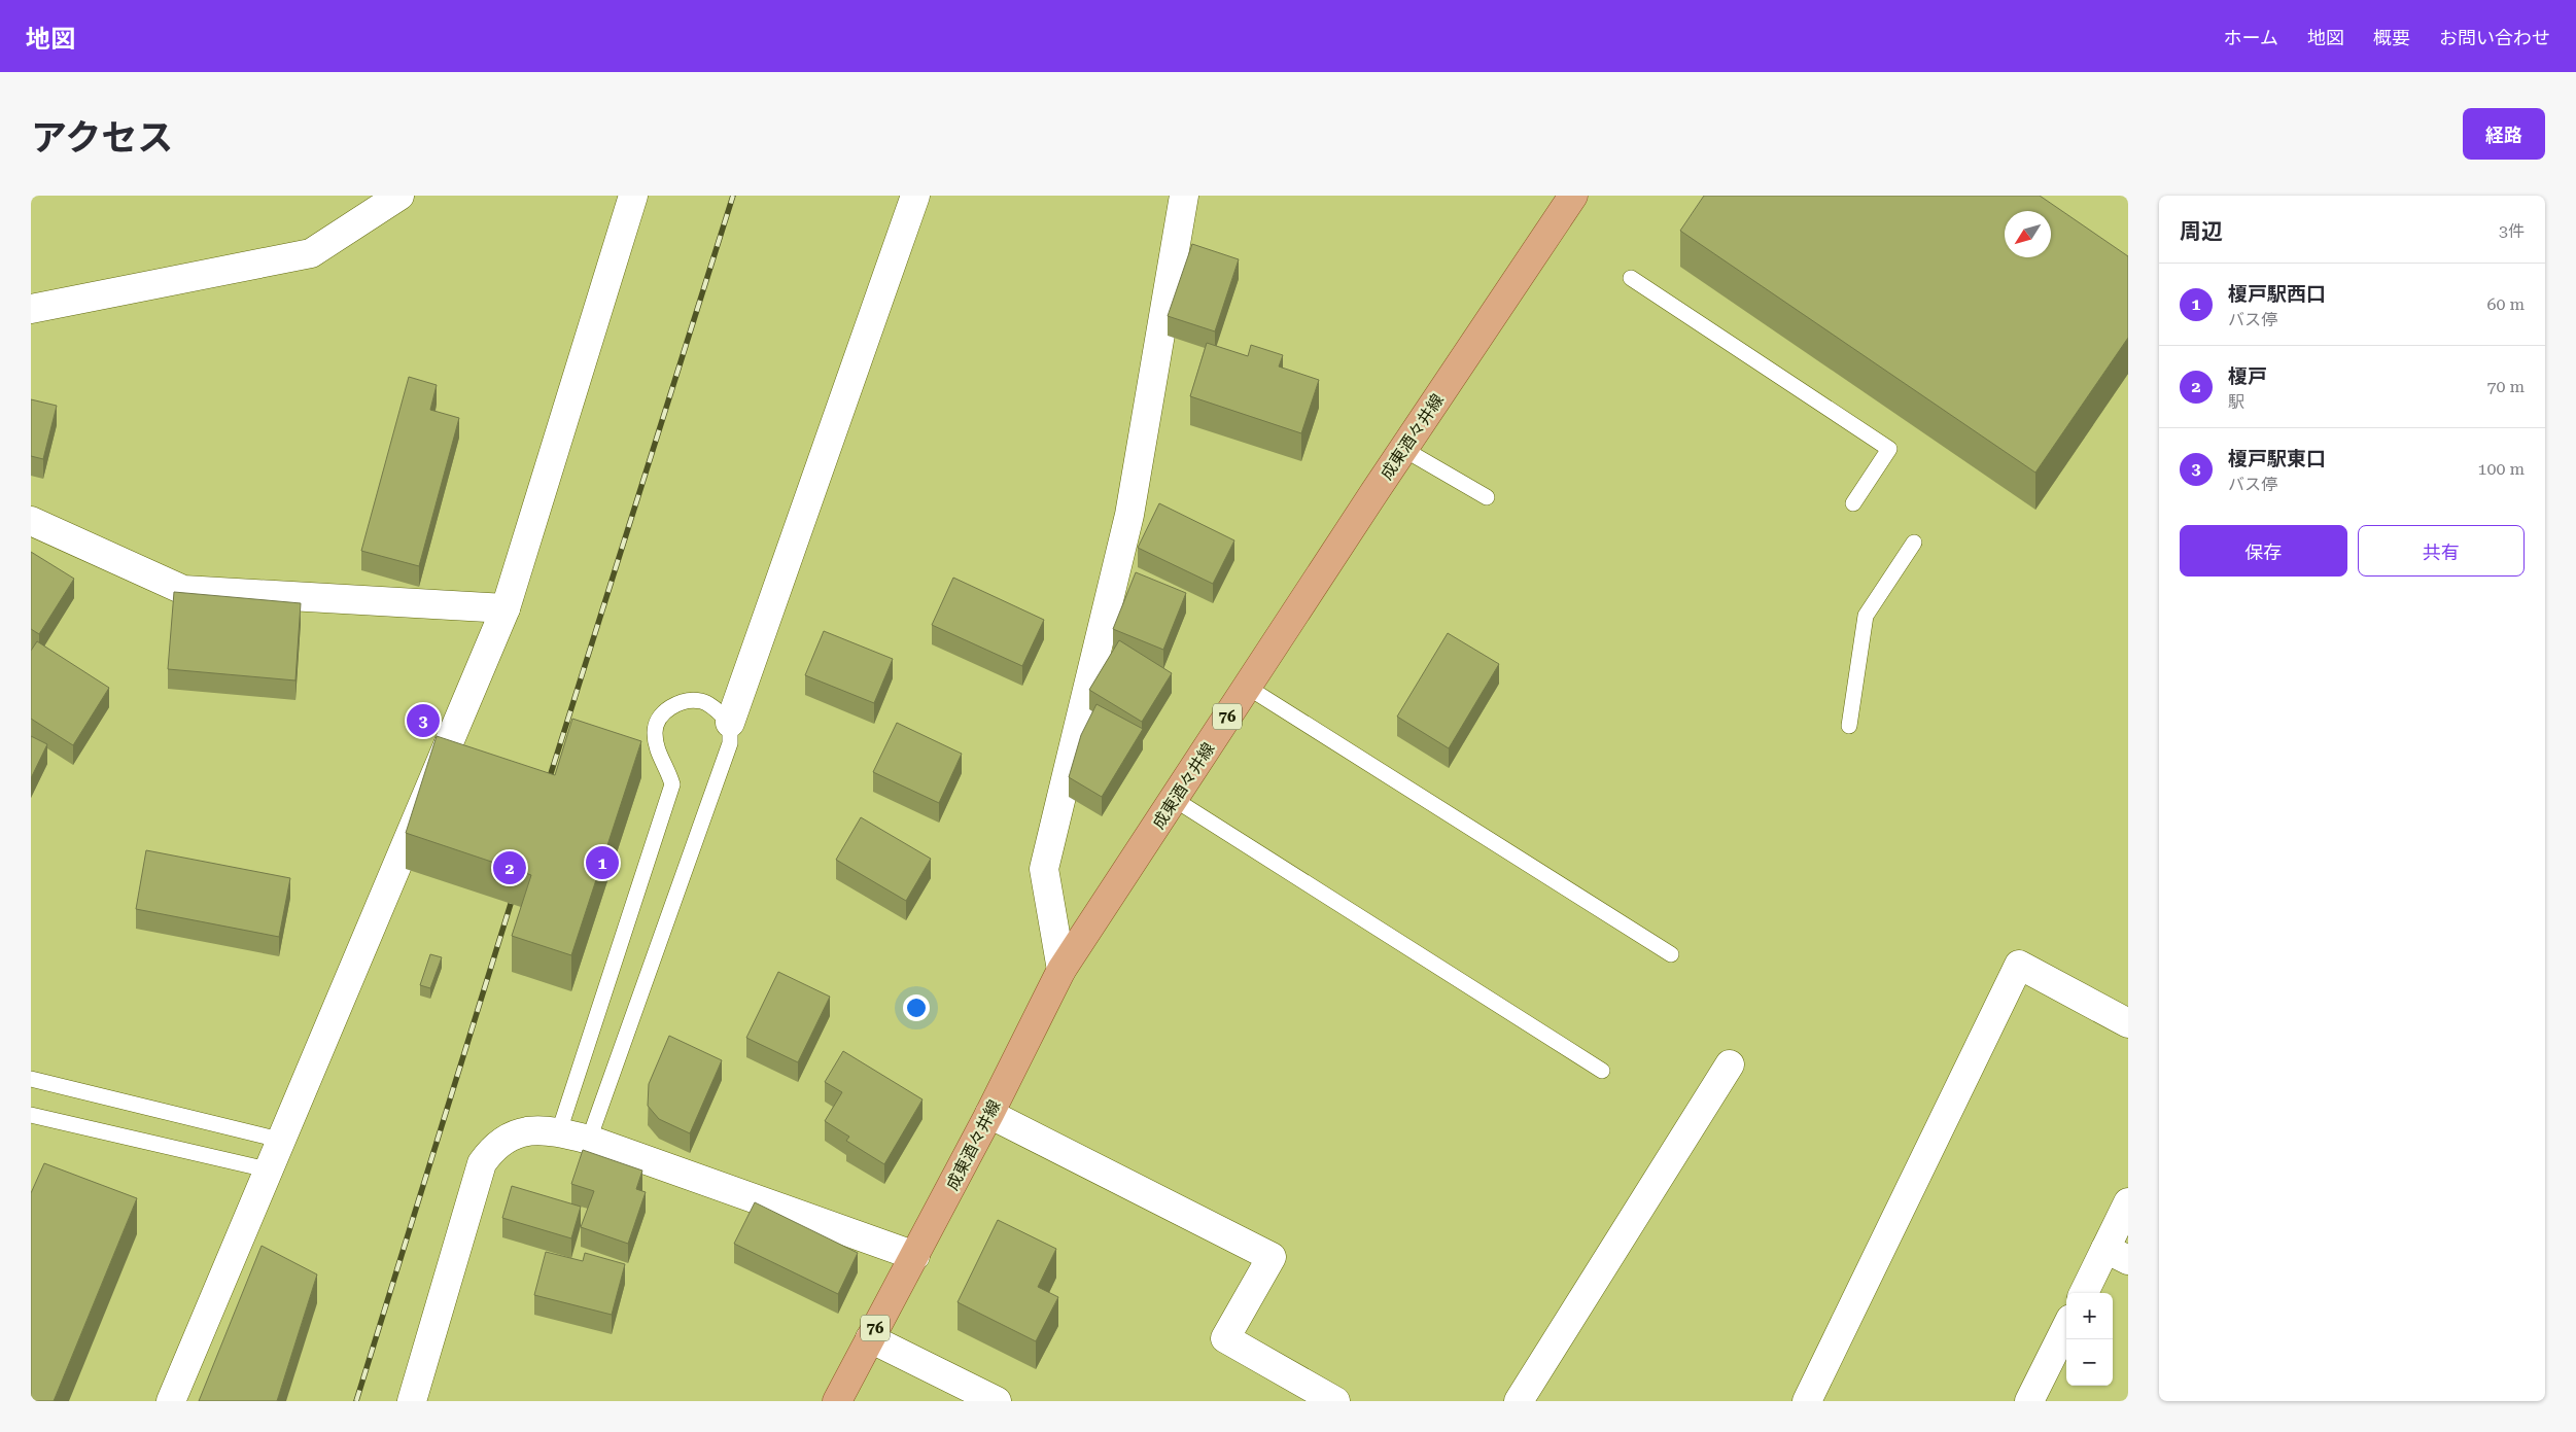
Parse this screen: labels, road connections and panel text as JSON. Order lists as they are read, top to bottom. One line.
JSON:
{"streets":{"main road":["成東酒々井線","76"]},"north":"bottom left","page":{"header":"地図","nav":["ホーム","地図","概要","お問い合わせ"],"title":"アクセス","buttons":["経路",["保存","共有"]],"heading":["周辺","3件"],"list":[{"mark":"1","name":"榎戸駅西口","note":"バス停","value":"60 m"},{"mark":"2","name":"榎戸","note":"駅","value":"70 m"},{"mark":"3","name":"榎戸駅東口","note":"バス停","value":"100 m"}],"pins":["3","1","2"],"map_buttons":["+","−"]}}
